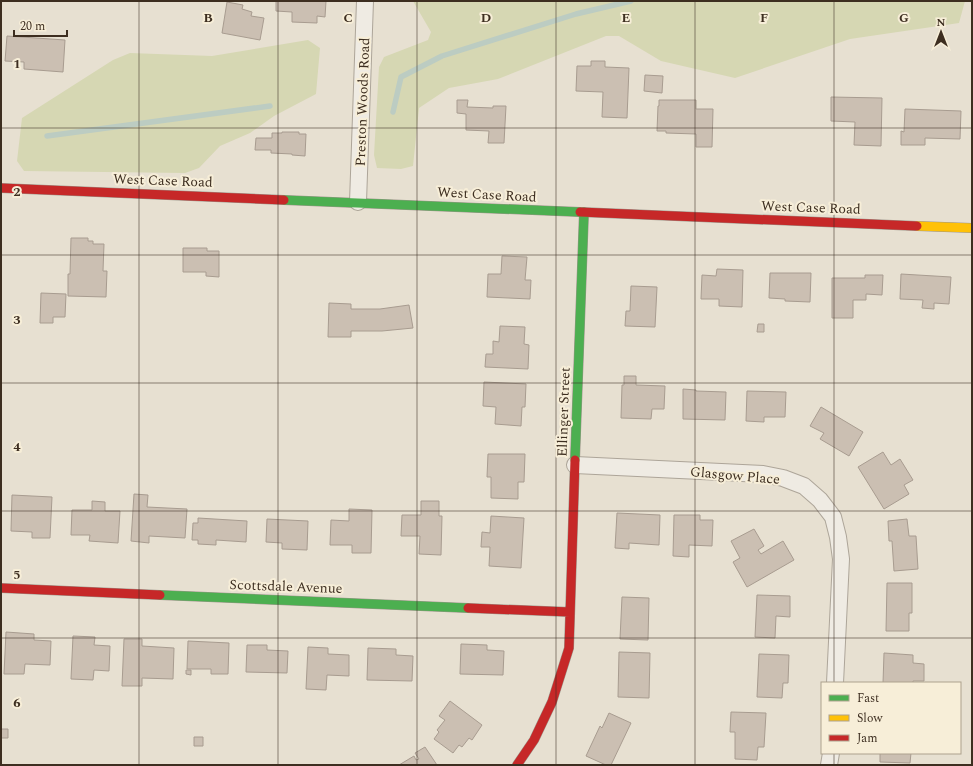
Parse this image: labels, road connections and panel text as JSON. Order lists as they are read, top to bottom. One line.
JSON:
{"streets":{"street":["Preston Woods Road","West Case Road","Ellinger Street","Glasgow Place","Scottsdale Avenue"]},"crossings":[["Preston Woods Road","West Case Road"],["West Case Road","Ellinger Street"],["Ellinger Street","Glasgow Place"],["Ellinger Street","Scottsdale Avenue"]],"legend":["Fast","Slow","Jam"],"scale_bar":"20 m","north":"top","grid":{"columns":["B","C","D","E","F","G"],"rows":["1","2","3","4","5","6"]}}
